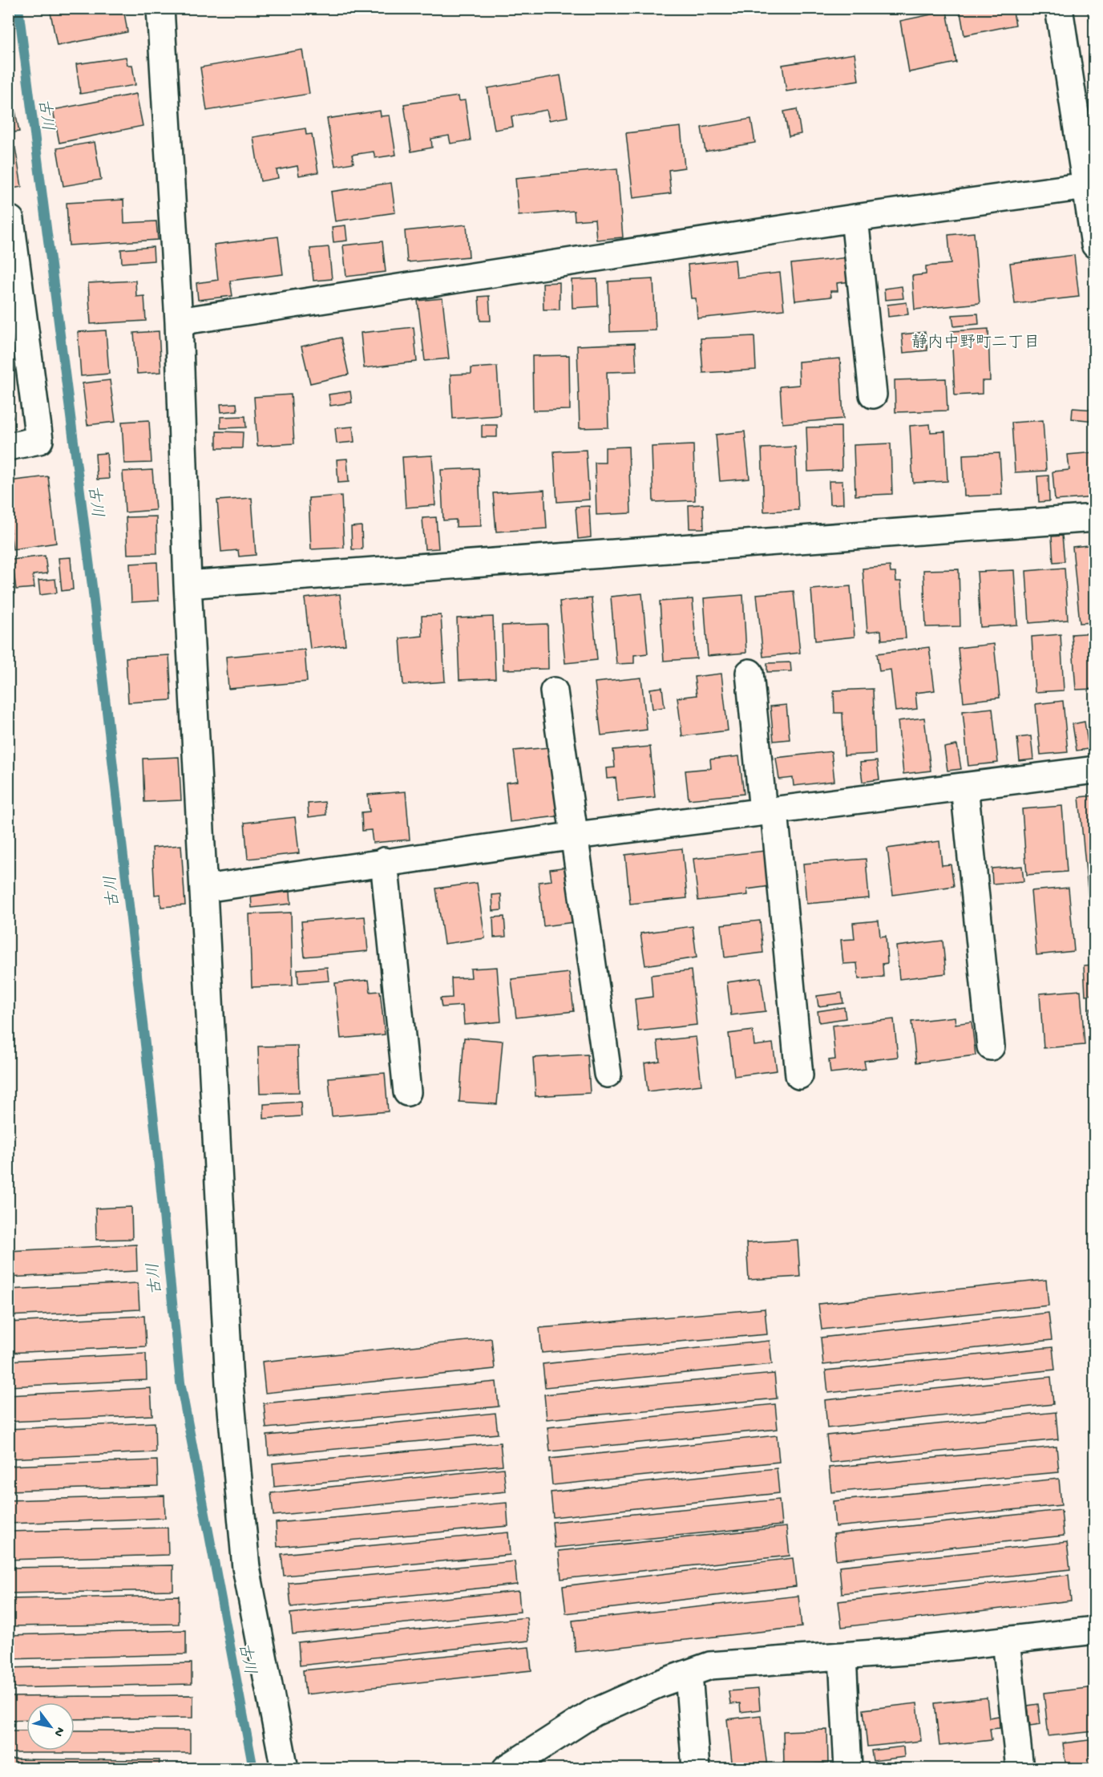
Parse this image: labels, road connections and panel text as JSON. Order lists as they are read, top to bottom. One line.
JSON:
{"districts":["静内中野町二丁目"],"water":["古川"],"north":"bottom right"}
